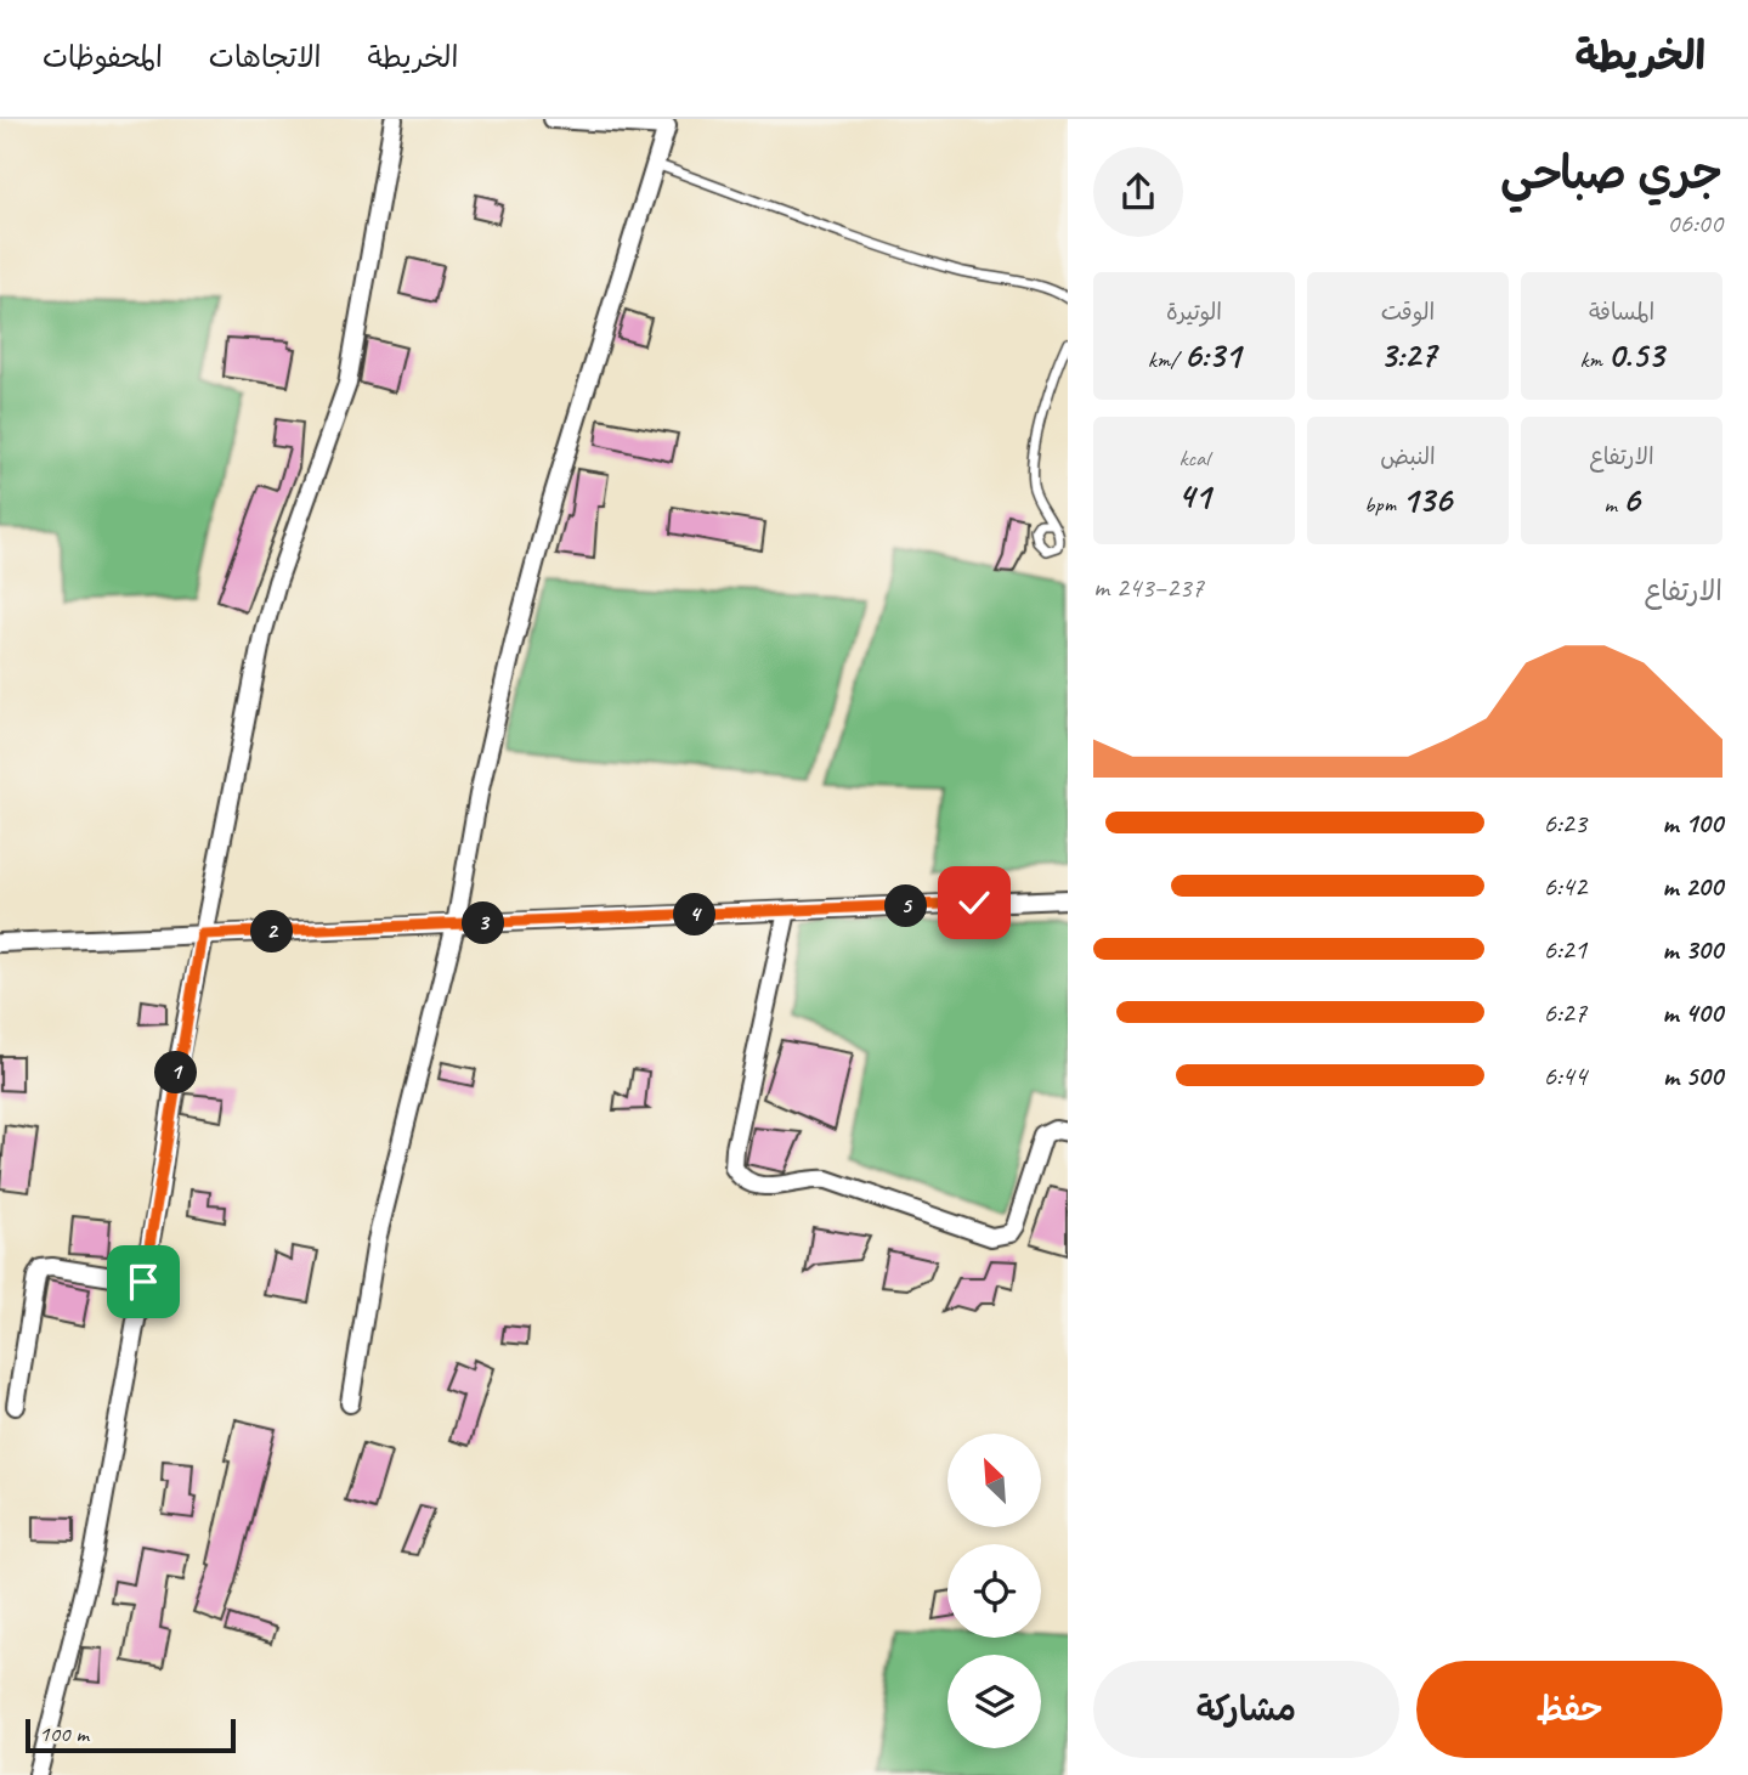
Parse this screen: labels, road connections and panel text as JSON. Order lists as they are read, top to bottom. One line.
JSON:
{"scale_bar":"100 m","north":"top left","page":{"header":"الخريطة","nav":["الخريطة","الاتجاهات","المحفوظات"],"heading":["جري صباحي","06:00"],"stats":[["المسافة","0.53 km"],["الوقت","3:27"],["الوتيرة","6:31 /km"],["الارتفاع","6 m"],["النبض","136 bpm"],["kcal","41"]],"chart":["الارتفاع","237–243 m"],"list":[{"name":"100 m","note":"6:23"},{"name":"200 m","note":"6:42"},{"name":"300 m","note":"6:21"},{"name":"400 m","note":"6:27"},{"name":"500 m","note":"6:44"}],"pins":["5","4","3","2","1"],"buttons":["حفظ","مشاركة"],"scale":"100 m"}}
